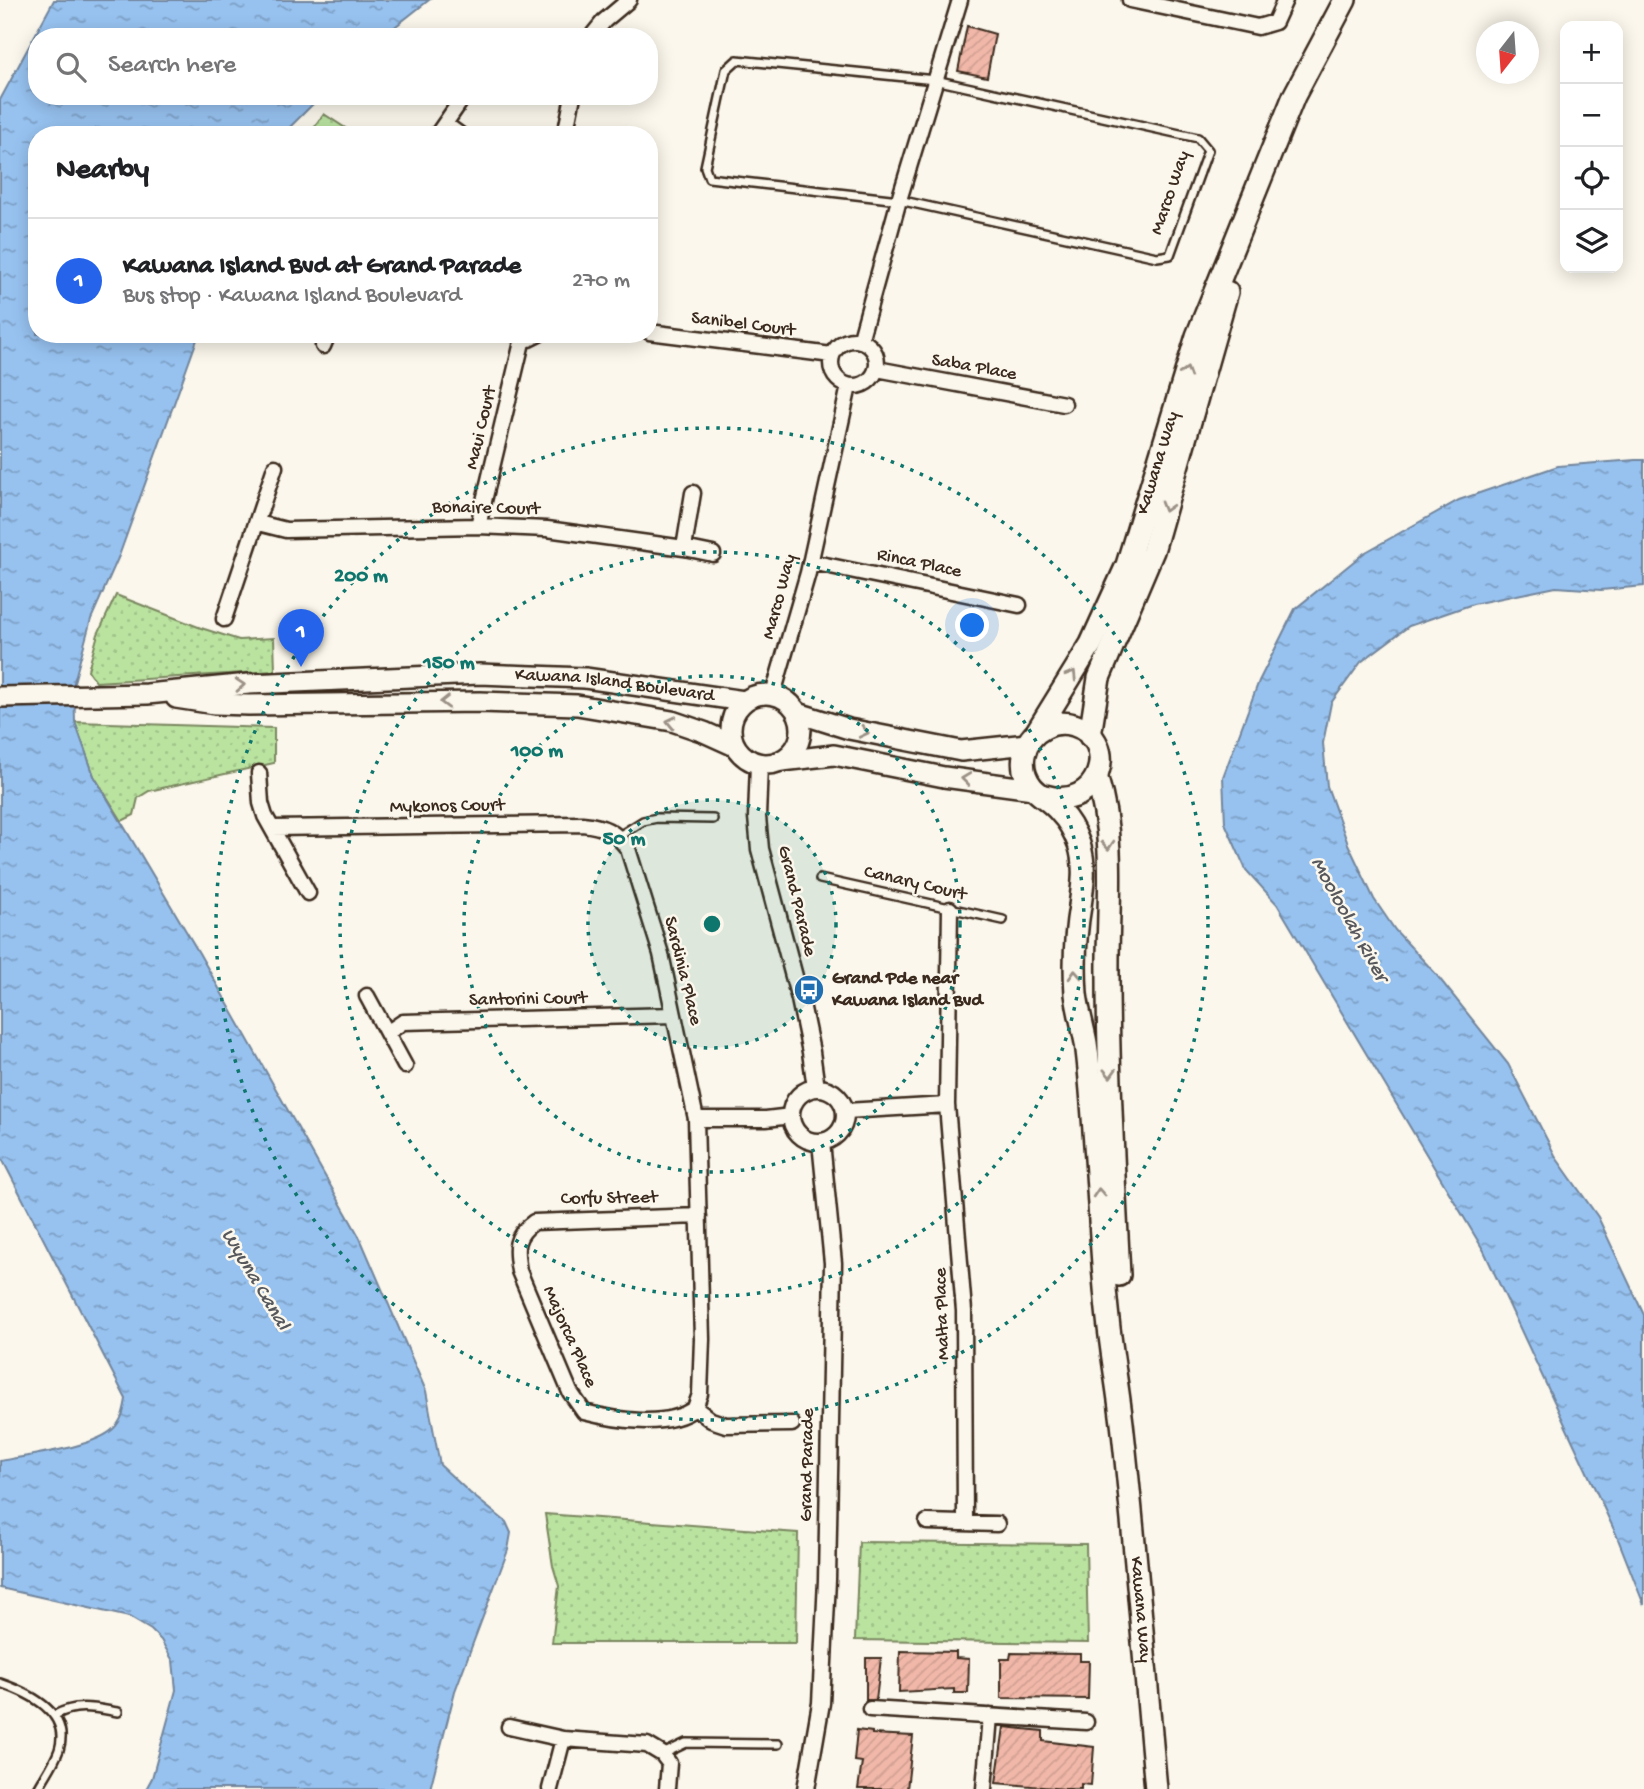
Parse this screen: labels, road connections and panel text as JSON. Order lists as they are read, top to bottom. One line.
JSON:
{"streets":{"main road":["Kawana Way","Kawana Island Boulevard"],"street":["Marco Way","Sanibel Court","Saba Place","Maui Court","Bonaire Court","Rinca Place","Mykonos Court","Grand Parade","Sardinia Place","Santorini Court","Corfu Street","Malta Place","Majorca Place"],"lane":["Canary Court"]},"crossings":[["Marco Way","Sanibel Court"],["Marco Way","Saba Place"],["Marco Way","Rinca Place"],["Marco Way","Kawana Island Boulevard"],["Marco Way","Grand Parade"],["Sanibel Court","Saba Place"],["Maui Court","Bonaire Court"],["Kawana Island Boulevard","Grand Parade"],["Mykonos Court","Sardinia Place"],["Canary Court","Malta Place"],["Sardinia Place","Santorini Court"],["Sardinia Place","Corfu Street"],["Sardinia Place","Majorca Place"],["Corfu Street","Majorca Place"]],"water":["Mooloolah River","Wyuna Canal"],"places":{"bus stop":["Grand Pde near Kawana Island Bvd"]},"north":"bottom","page":{"map_buttons":["+","−"],"search":"Search here","heading":"Nearby","list":[{"mark":"1","name":"Kawana Island Bvd at Grand Parade","note":"Bus stop · Kawana Island Boulevard","value":"270 m"}],"pins":"1"},"rings":["200 m","150 m","100 m","50 m"]}
